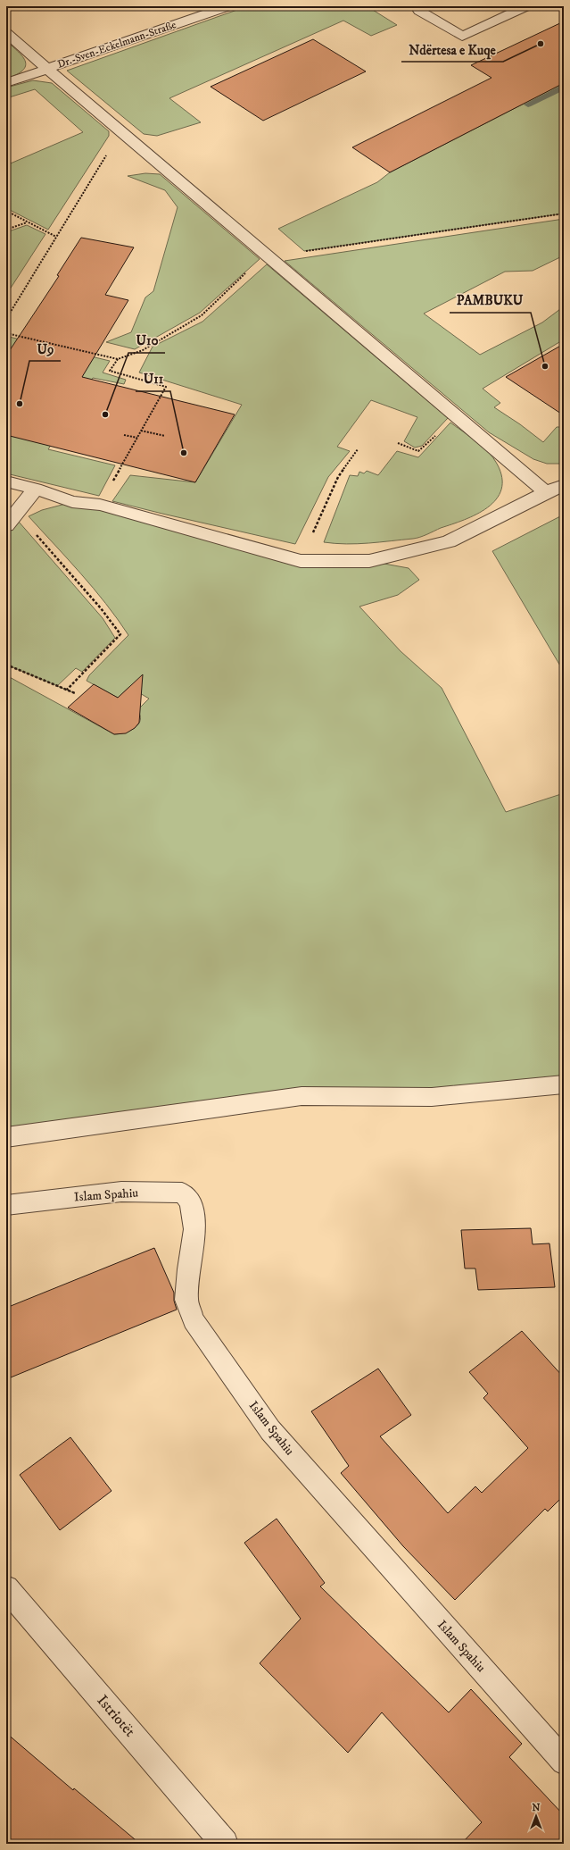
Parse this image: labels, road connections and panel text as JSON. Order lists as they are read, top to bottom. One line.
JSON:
{"streets":{"street":["Dr.-Sven-Eckelmann-Straße","Islam Spahiu","Istriotët"]},"places":["Ndërtesa e Kuqe","PAMBUKU","U9","U10","U11"],"north":"top"}
